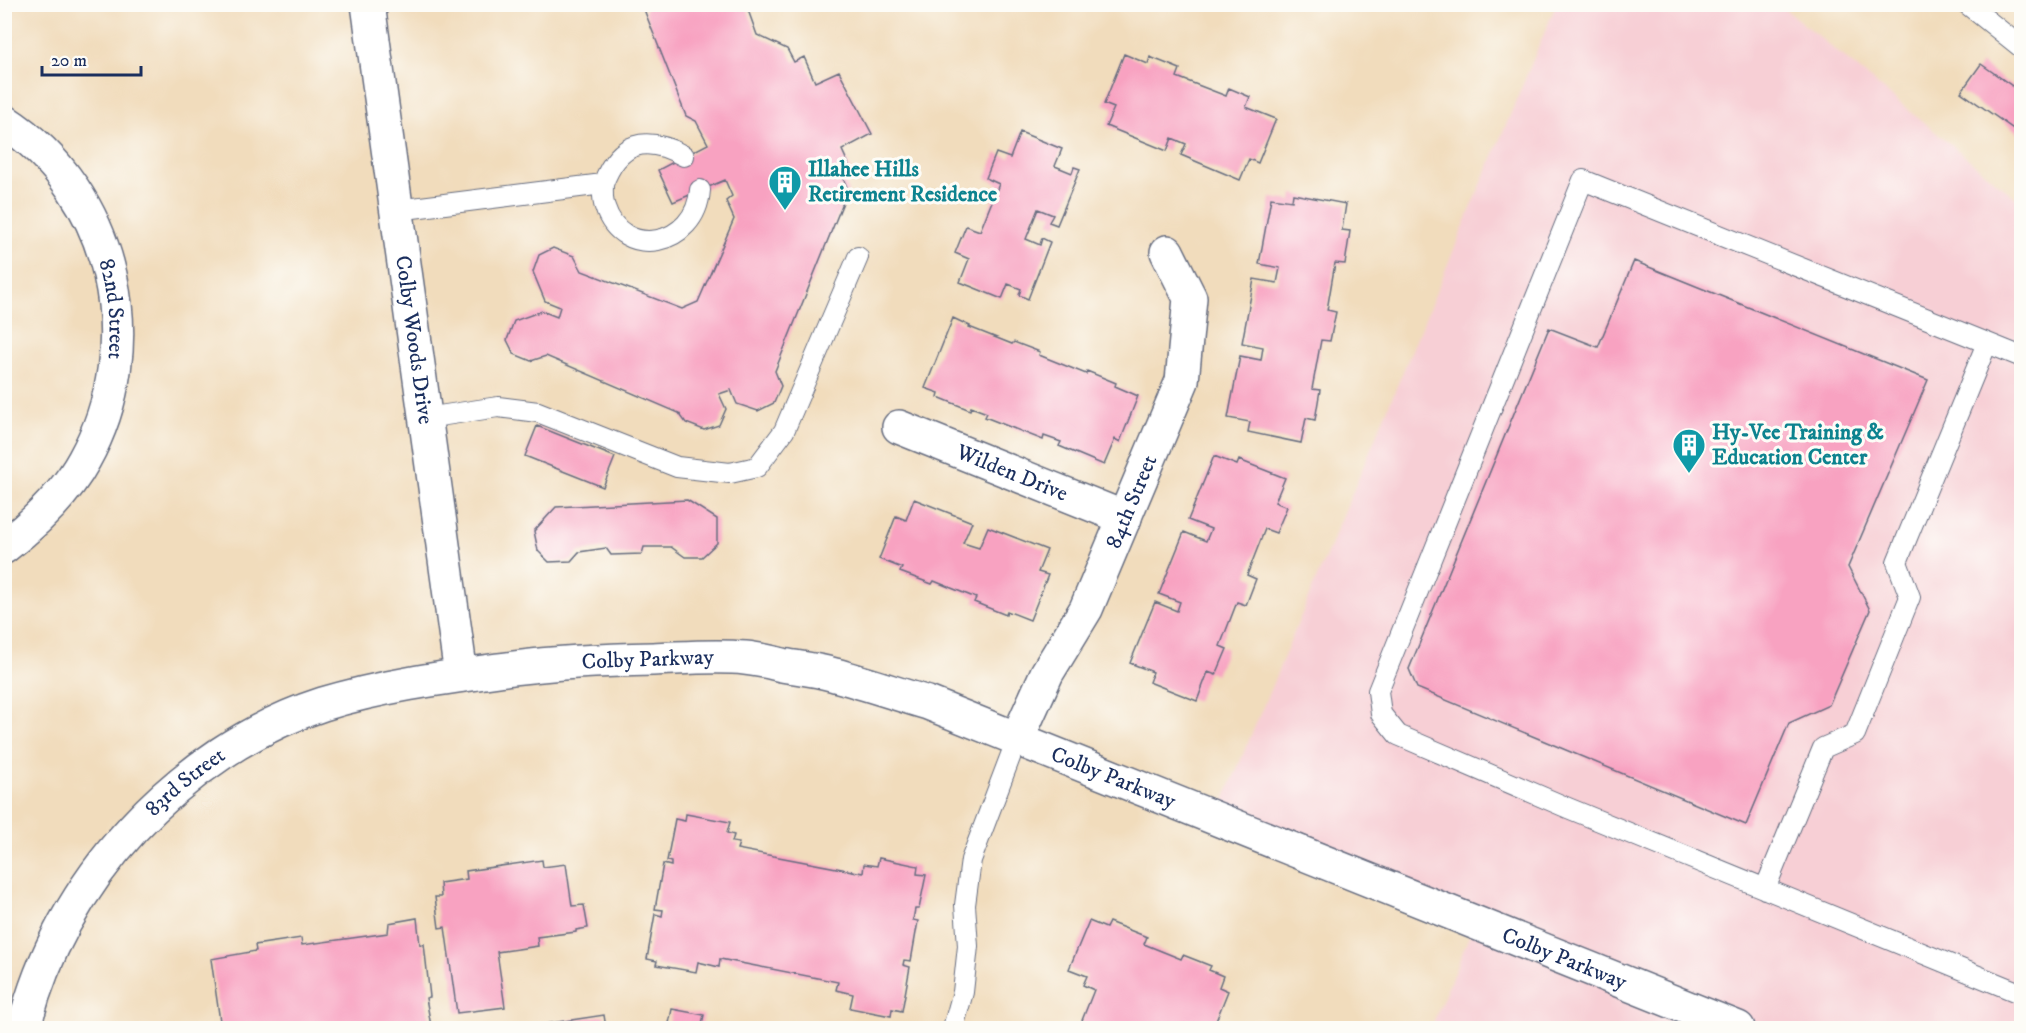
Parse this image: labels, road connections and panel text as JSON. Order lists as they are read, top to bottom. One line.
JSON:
{"streets":{"street":["82nd Street","Colby Woods Drive","Wilden Drive","84th Street","Colby Parkway","83rd Street"]},"crossings":[["Colby Woods Drive","Colby Parkway"],["Colby Woods Drive","83rd Street"],["Wilden Drive","84th Street"],["84th Street","Colby Parkway"],["Colby Parkway","83rd Street"]],"places":{"building":["Illahee Hills Retirement Residence","Hy-Vee Training & Education Center"]},"scale_bar":"20 m"}
